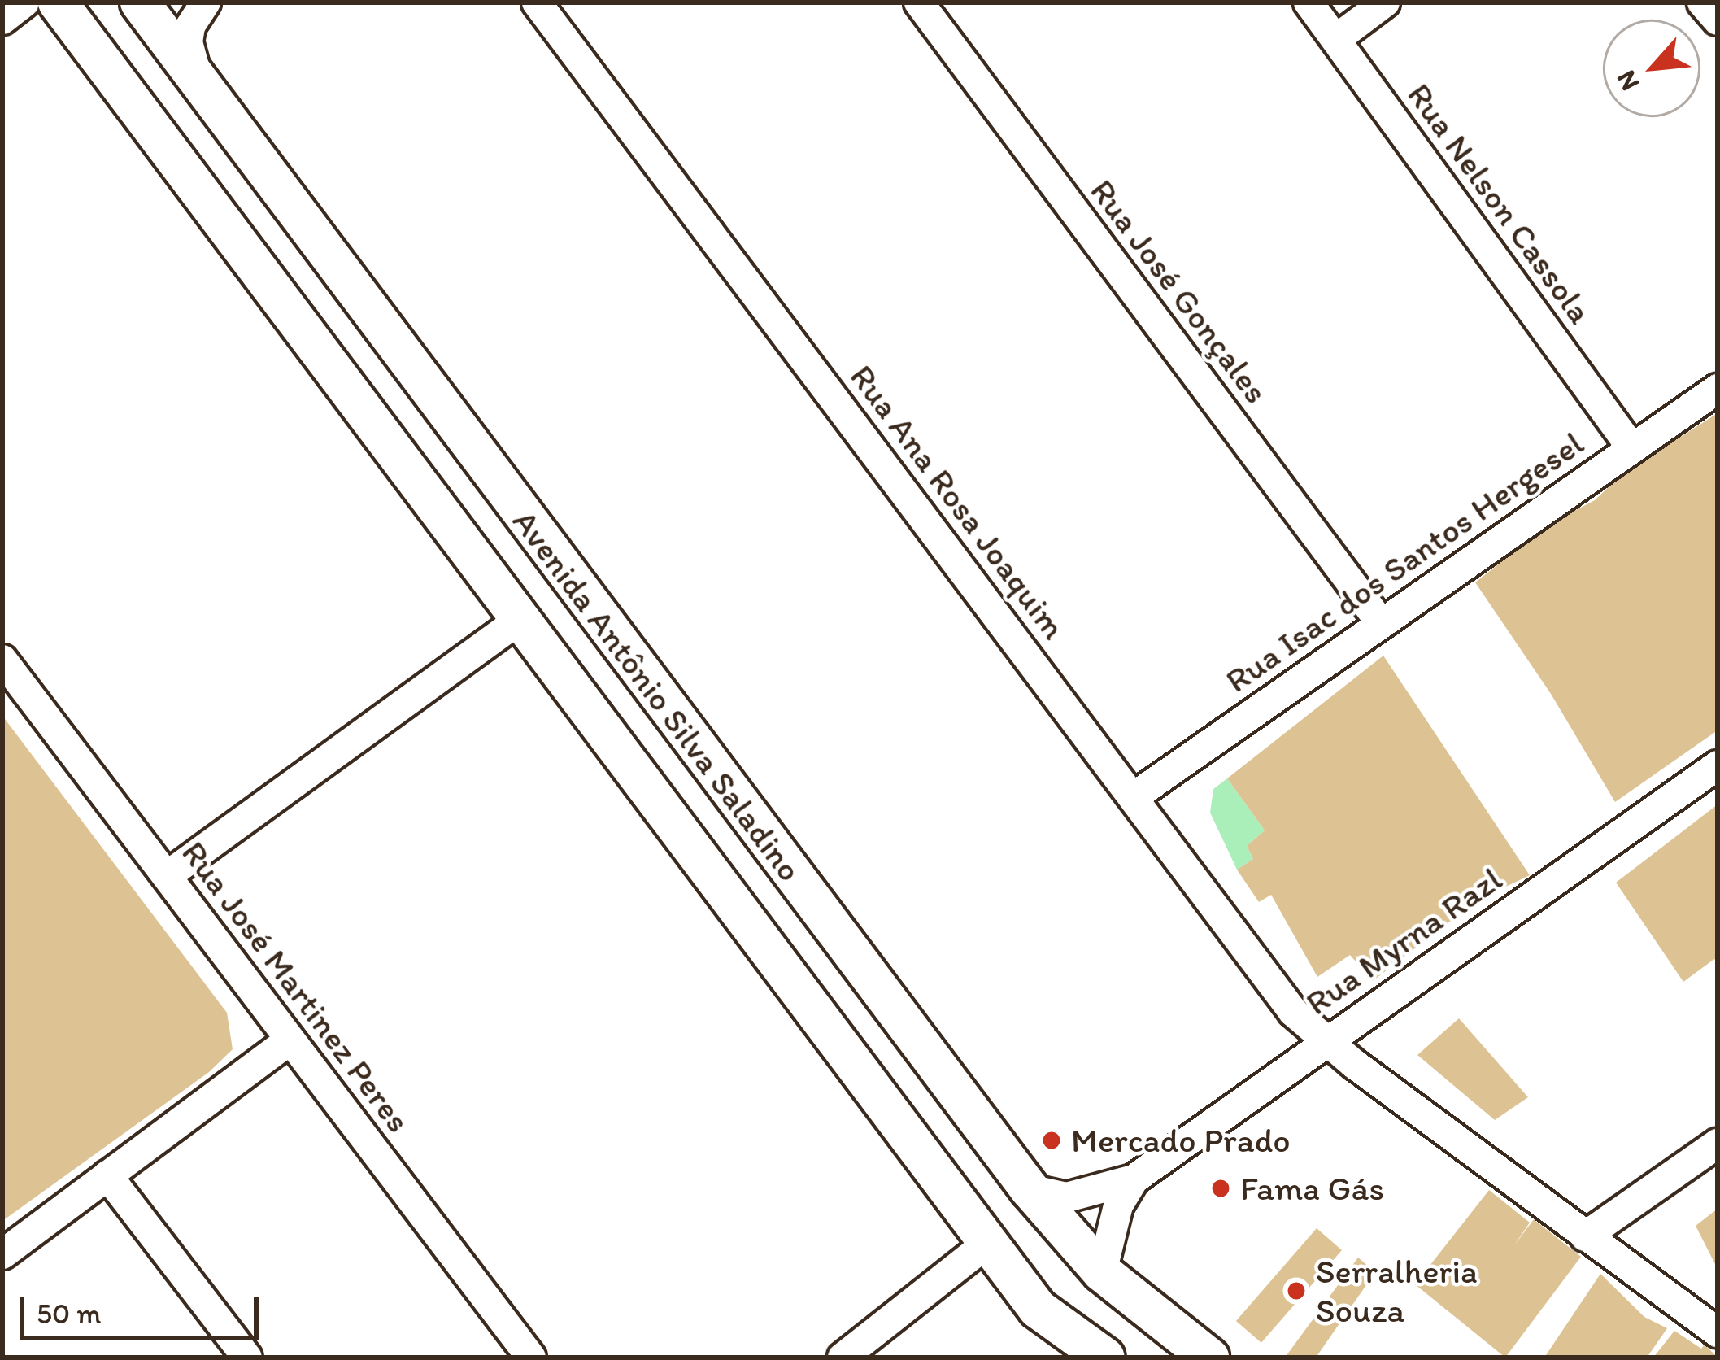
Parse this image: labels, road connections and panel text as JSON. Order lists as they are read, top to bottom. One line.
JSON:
{"streets":{"main road":["Avenida Antônio Silva Saladino"],"street":["Rua Nelson Cassola","Rua José Gonçales","Rua Ana Rosa Joaquim","Rua Isac dos Santos Hergesel","Rua Myrna Razl","Rua José Martinez Peres"]},"crossings":[["Rua Nelson Cassola","Rua Isac dos Santos Hergesel"],["Rua José Gonçales","Rua Isac dos Santos Hergesel"],["Rua Ana Rosa Joaquim","Rua Isac dos Santos Hergesel"],["Rua Ana Rosa Joaquim","Rua Myrna Razl"],["Avenida Antônio Silva Saladino","Rua Myrna Razl"]],"places":["Mercado Prado","Fama Gás","Serralheria Souza"],"scale_bar":"50 m","north":"bottom left"}
